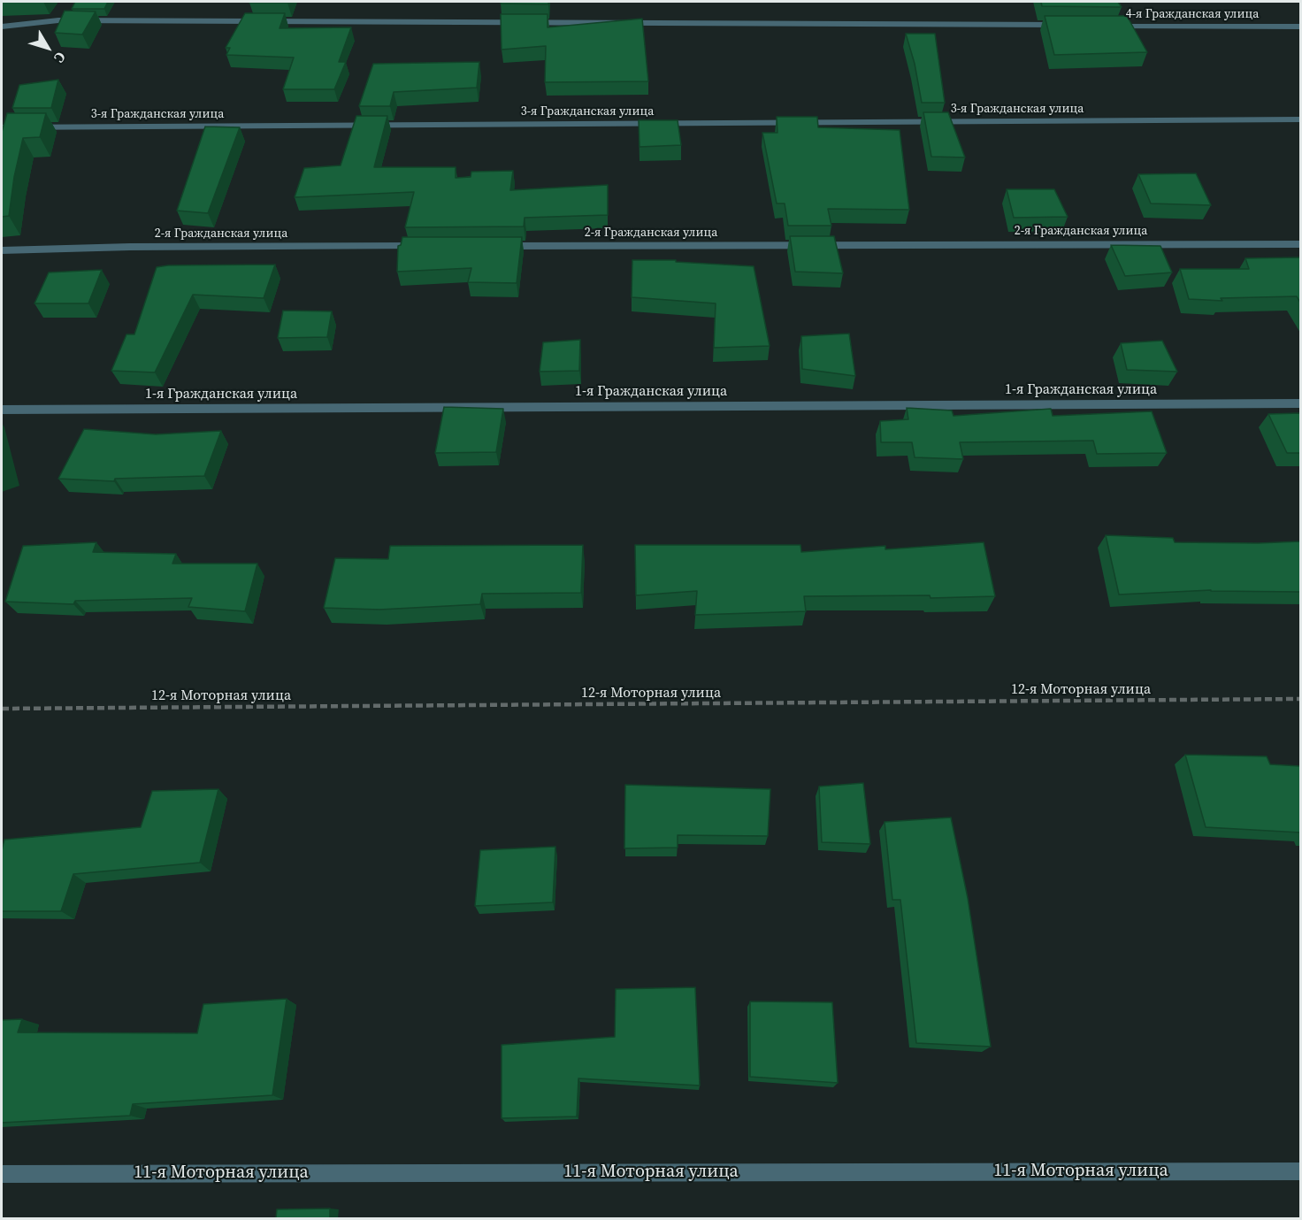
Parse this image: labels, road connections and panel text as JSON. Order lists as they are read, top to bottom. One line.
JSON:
{"streets":{"street":["4-я Гражданская улица","3-я Гражданская улица","2-я Гражданская улица","1-я Гражданская улица","11-я Моторная улица"],"path":["12-я Моторная улица"]},"north":"bottom right"}
